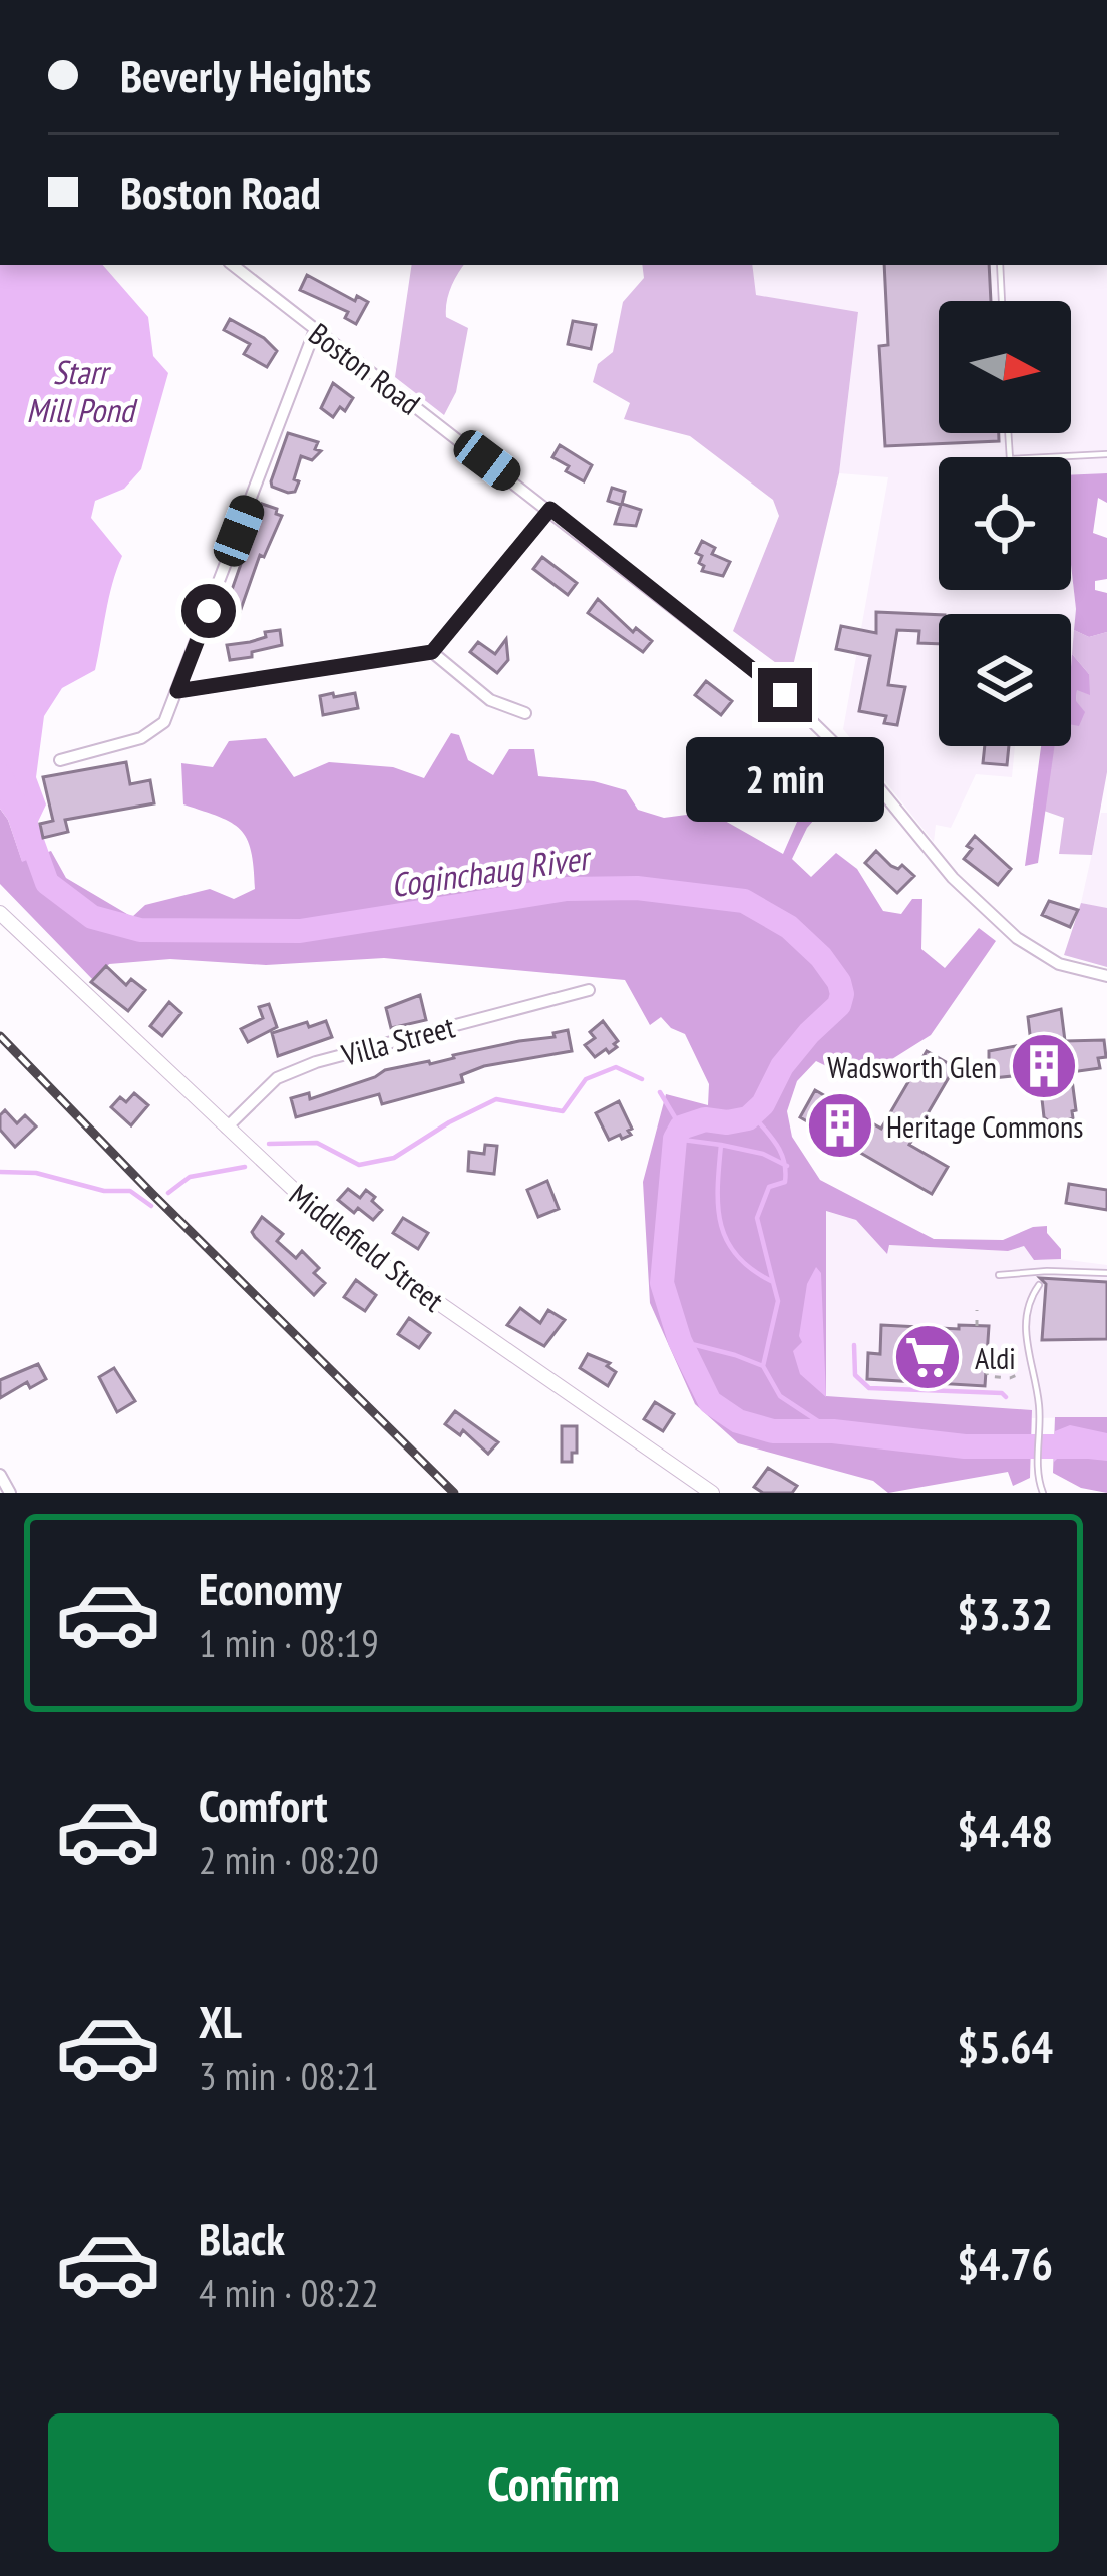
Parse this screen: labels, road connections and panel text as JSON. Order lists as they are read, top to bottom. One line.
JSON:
{"streets":{"main road":["Middlefield Street"],"street":["Boston Road","Villa Street"]},"crossings":[["Villa Street","Middlefield Street"]],"water":["Starr Mill Pond","Coginchaug River"],"places":{"building":["Wadsworth Glen","Heritage Commons"],"supermarket":["Aldi"]},"north":"right","page":{"banner":["Beverly Heights","Boston Road"],"bubble":"2 min","list":[{"name":"Economy","note":"1 min · 08:19","value":"$3.32"},{"name":"Comfort","note":"2 min · 08:20","value":"$4.48"},{"name":"XL","note":"3 min · 08:21","value":"$5.64"},{"name":"Black","note":"4 min · 08:22","value":"$4.76"}],"buttons":"Confirm"}}
